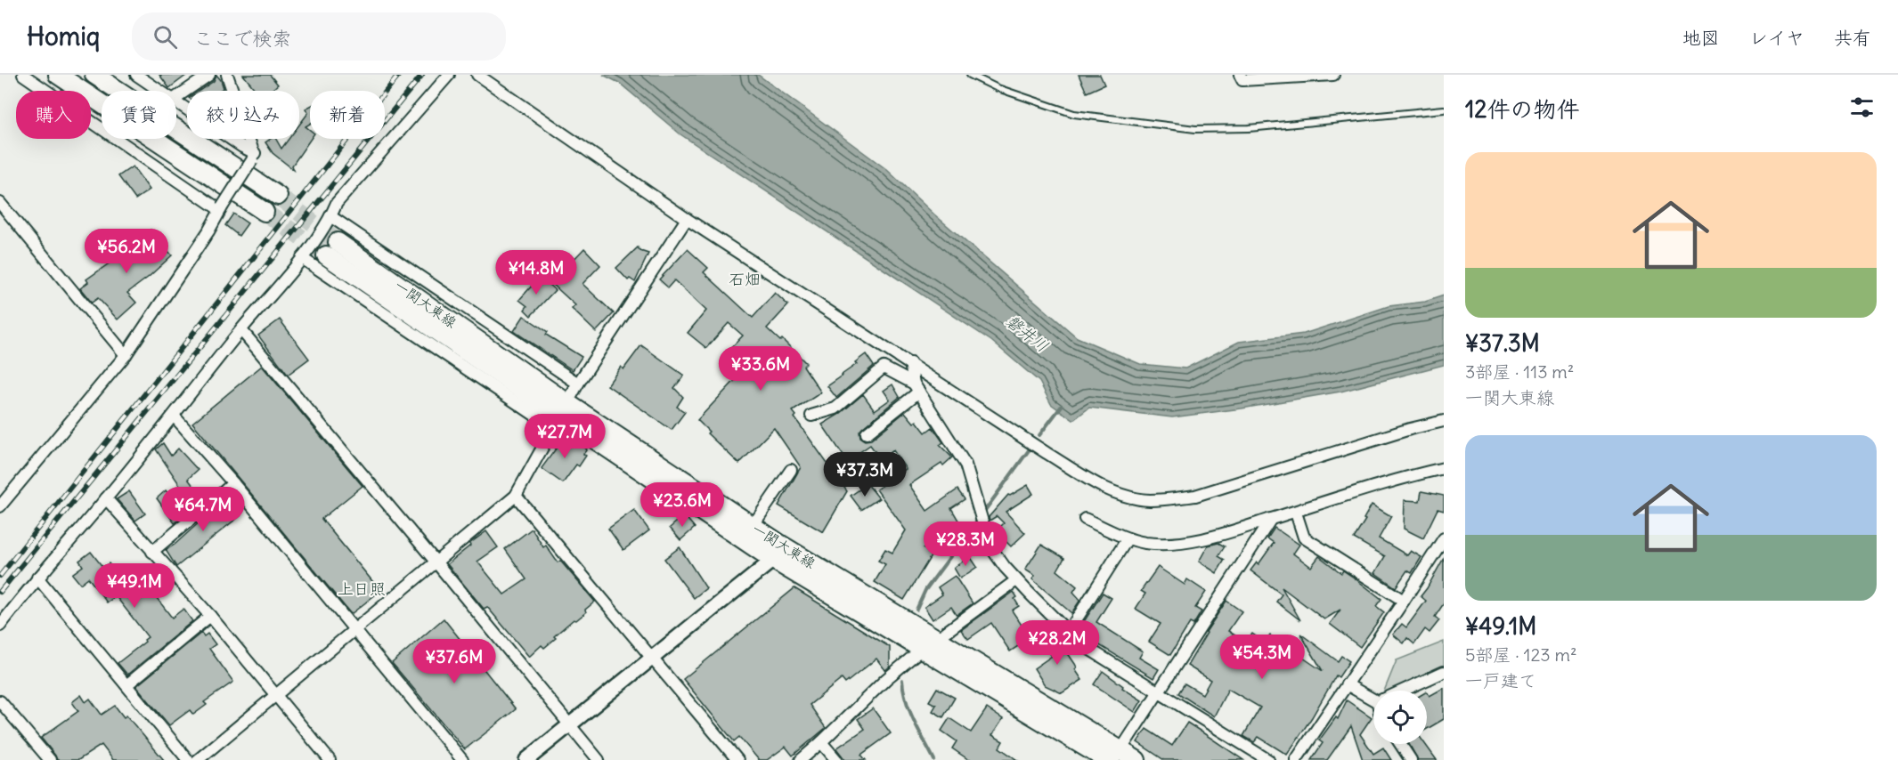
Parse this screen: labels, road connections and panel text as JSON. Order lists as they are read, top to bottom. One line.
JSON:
{"streets":{"main road":["一関大東線"]},"districts":["石畑","上日照"],"water":["磐井川"],"page":{"header":"Homiq","search":"ここで検索","nav":["地図","レイヤ","共有"],"heading":"12件の物件","chip":["購入","賃貸","絞り込み","新着"],"list":[{"name":"¥37.3M","note":"3部屋 · 113 m² · 一関大東線"},{"name":"¥49.1M","note":"5部屋 · 123 m² · 一戸建て"}],"price":["¥56.2M","¥14.8M","¥33.6M","¥27.7M","¥37.3M","¥23.6M","¥64.7M","¥28.3M","¥49.1M","¥28.2M","¥54.3M","¥37.6M"]}}
